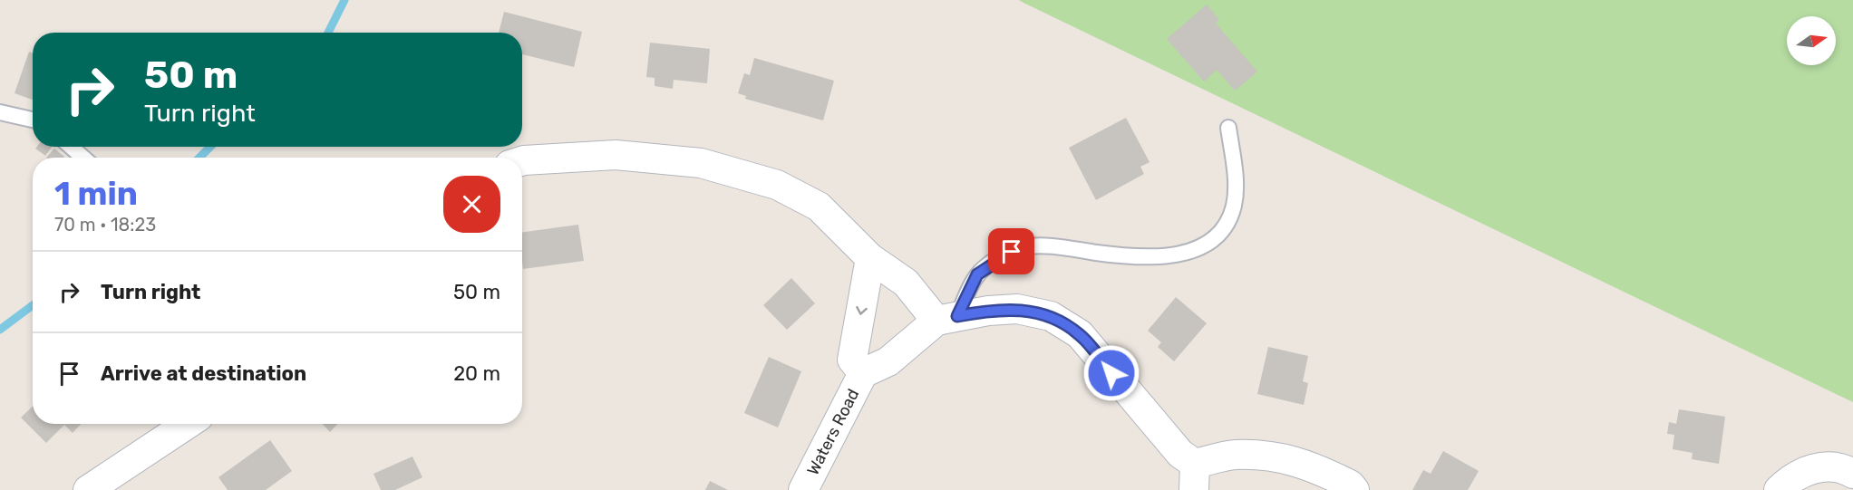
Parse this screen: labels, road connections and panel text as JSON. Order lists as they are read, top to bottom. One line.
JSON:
{"streets":{"street":["Waters Road"]},"north":"right","page":{"turn":["50 m","Turn right"],"heading":["1 min","70 m · 18:23"],"list":[{"name":"Turn right","value":"50 m"},{"name":"Arrive at destination","value":"20 m"}]}}
